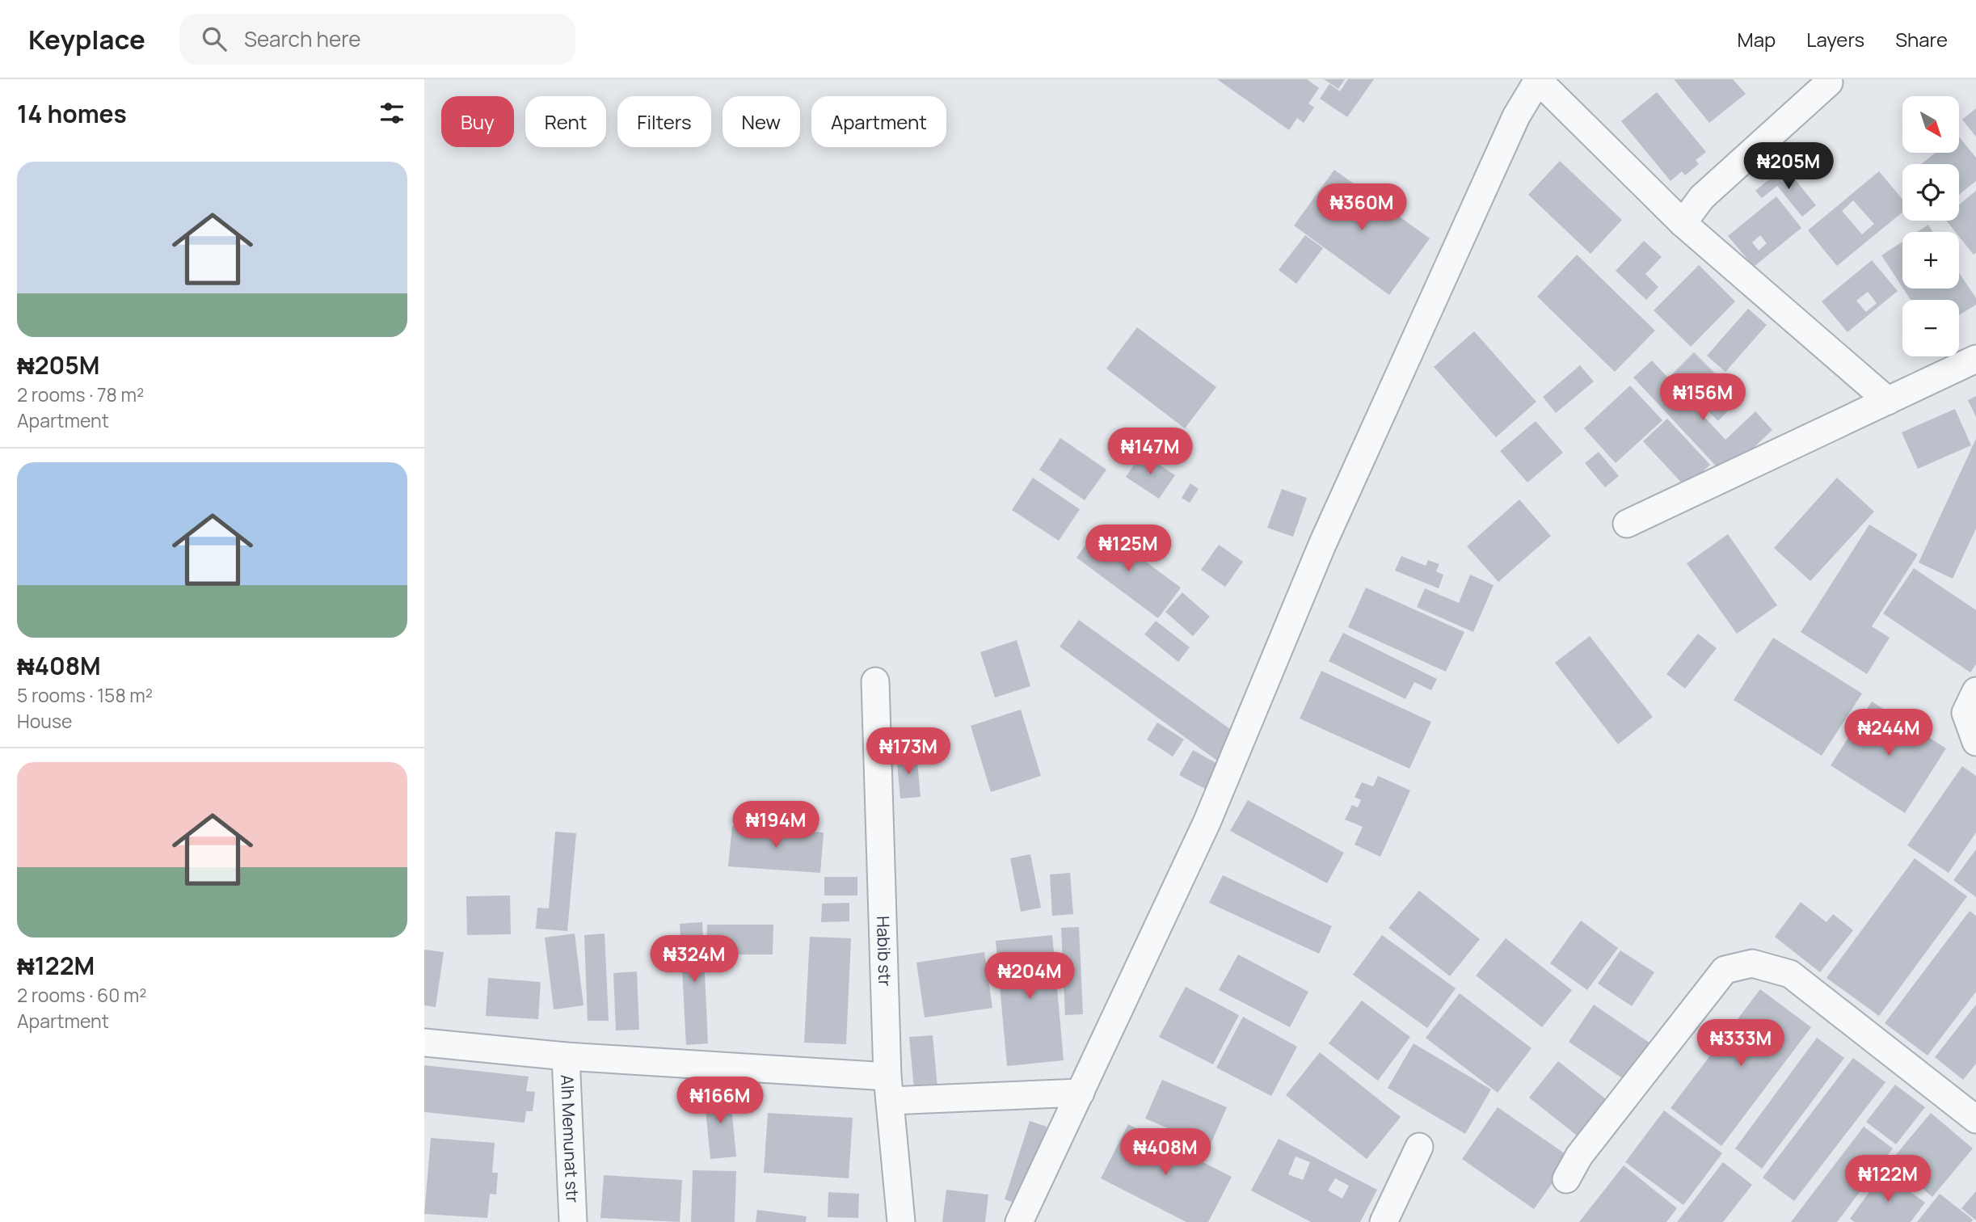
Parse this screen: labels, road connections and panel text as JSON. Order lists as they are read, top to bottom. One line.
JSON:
{"streets":{"street":["Habib str","Alh Memunat str"]},"north":"bottom right","page":{"header":"Keyplace","search":"Search here","nav":["Map","Layers","Share"],"heading":"14 homes","map_buttons":["+","−"],"chip":["Buy","Rent","Filters","New","Apartment"],"price":["₦205M","₦360M","₦156M","₦147M","₦125M","₦244M","₦173M","₦194M","₦324M","₦204M","₦333M","₦166M","₦408M","₦122M"],"list":[{"name":"₦205M","note":"2 rooms · 78 m² · Apartment"},{"name":"₦408M","note":"5 rooms · 158 m² · House"},{"name":"₦122M","note":"2 rooms · 60 m² · Apartment"}]}}
